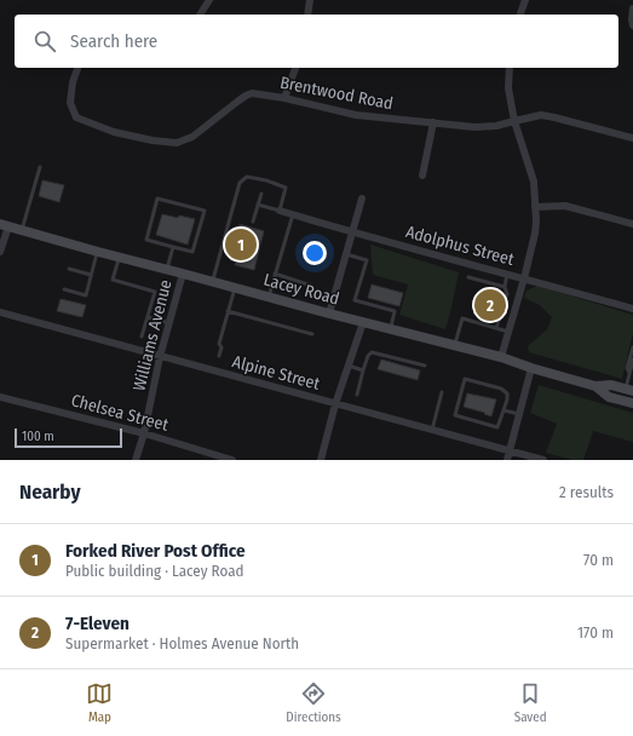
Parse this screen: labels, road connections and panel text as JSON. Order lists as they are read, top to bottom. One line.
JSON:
{"streets":{"main road":["Lacey Road"],"street":["Brentwood Road","Adolphus Street","Williams Avenue","Alpine Street","Chelsea Street"]},"crossings":[["Lacey Road","Williams Avenue"],["Williams Avenue","Alpine Street"],["Williams Avenue","Chelsea Street"]],"scale_bar":"100 m","page":{"search":"Search here","pins":["1","2"],"scale":"100 m","heading":["Nearby","2 results"],"list":[{"mark":"1","name":"Forked River Post Office","note":"Public building · Lacey Road","value":"70 m"},{"mark":"2","name":"7-Eleven","note":"Supermarket · Holmes Avenue North","value":"170 m"}],"nav":["Map","Directions","Saved"]}}
